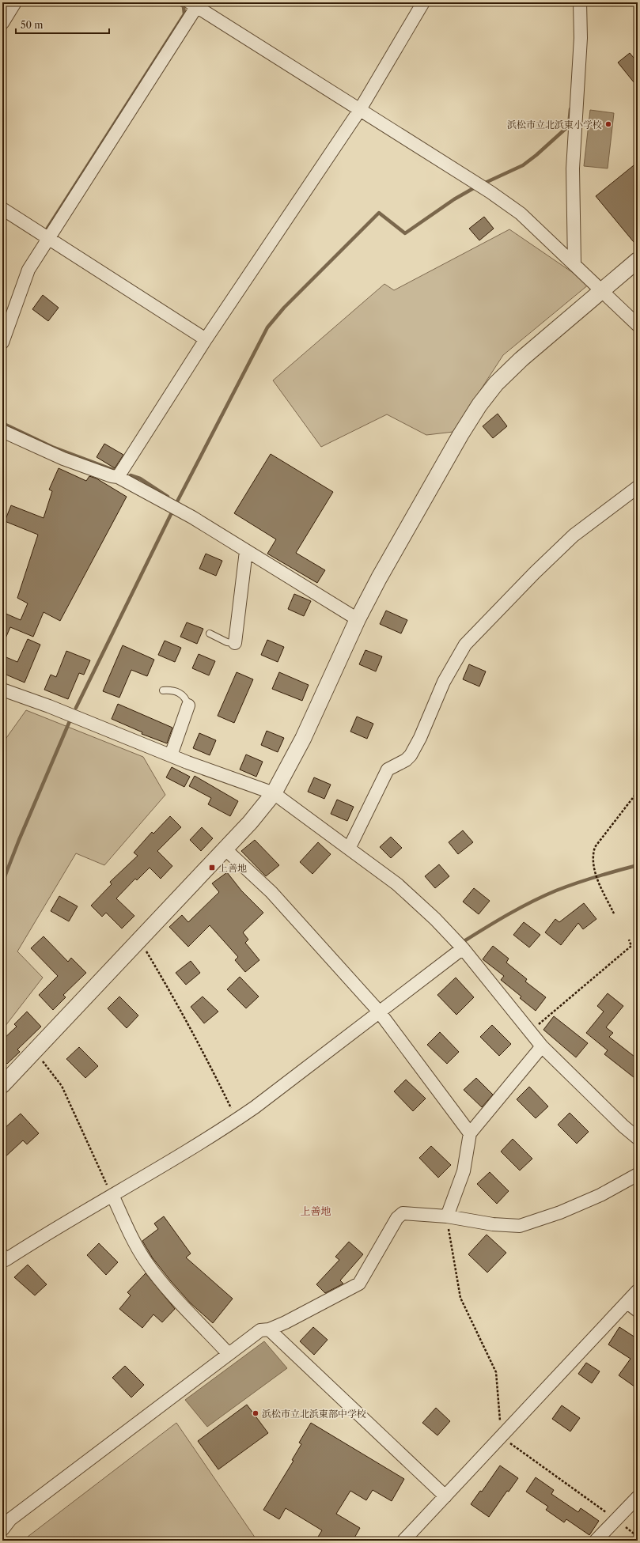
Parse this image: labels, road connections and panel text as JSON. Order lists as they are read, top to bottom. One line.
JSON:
{"districts":["上善地"],"places":{"other":["浜松市立北浜東小学校","浜松市立北浜東部中学校"],"transit":["上善地"]},"scale_bar":"50 m"}
